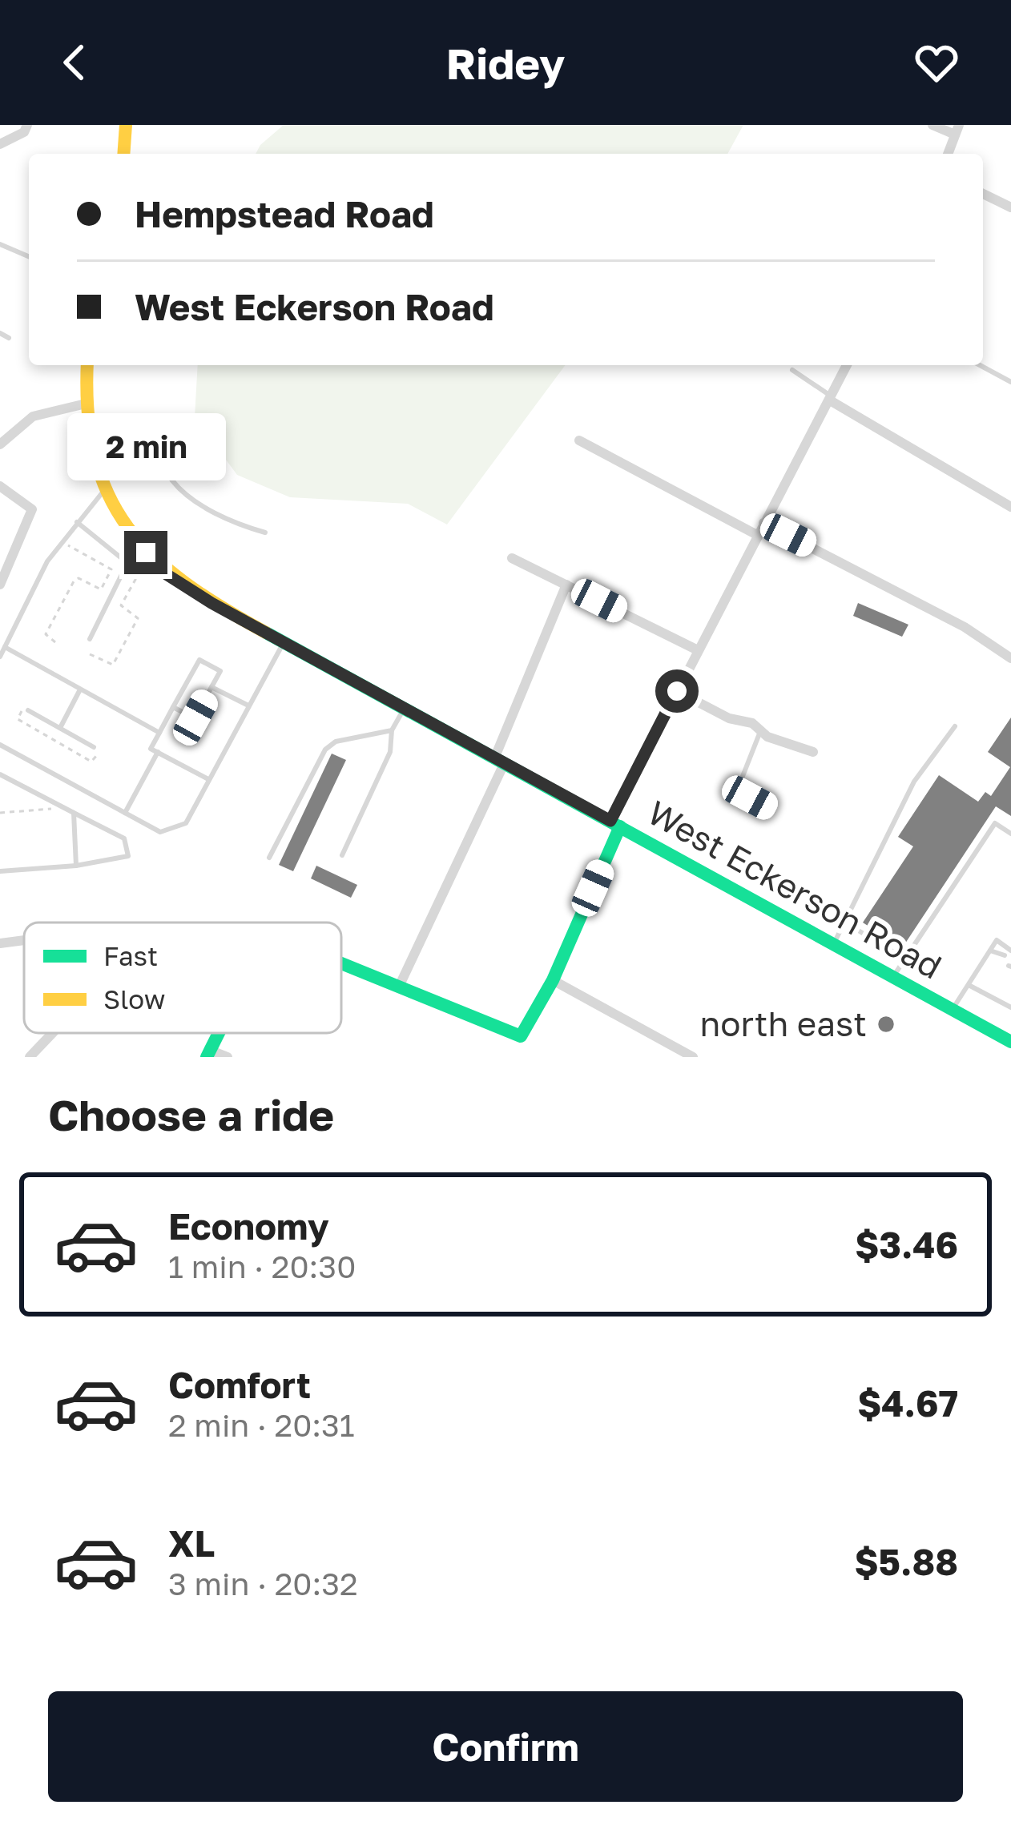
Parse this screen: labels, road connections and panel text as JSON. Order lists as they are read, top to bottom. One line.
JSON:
{"streets":{"street":["West Eckerson Road"]},"places":["north east"],"legend":["Fast","Slow"],"page":{"header":"Ridey","banner":["Hempstead Road","West Eckerson Road"],"bubble":"2 min","heading":"Choose a ride","list":[{"name":"Economy","note":"1 min · 20:30","value":"$3.46"},{"name":"Comfort","note":"2 min · 20:31","value":"$4.67"},{"name":"XL","note":"3 min · 20:32","value":"$5.88"}],"buttons":"Confirm"}}
